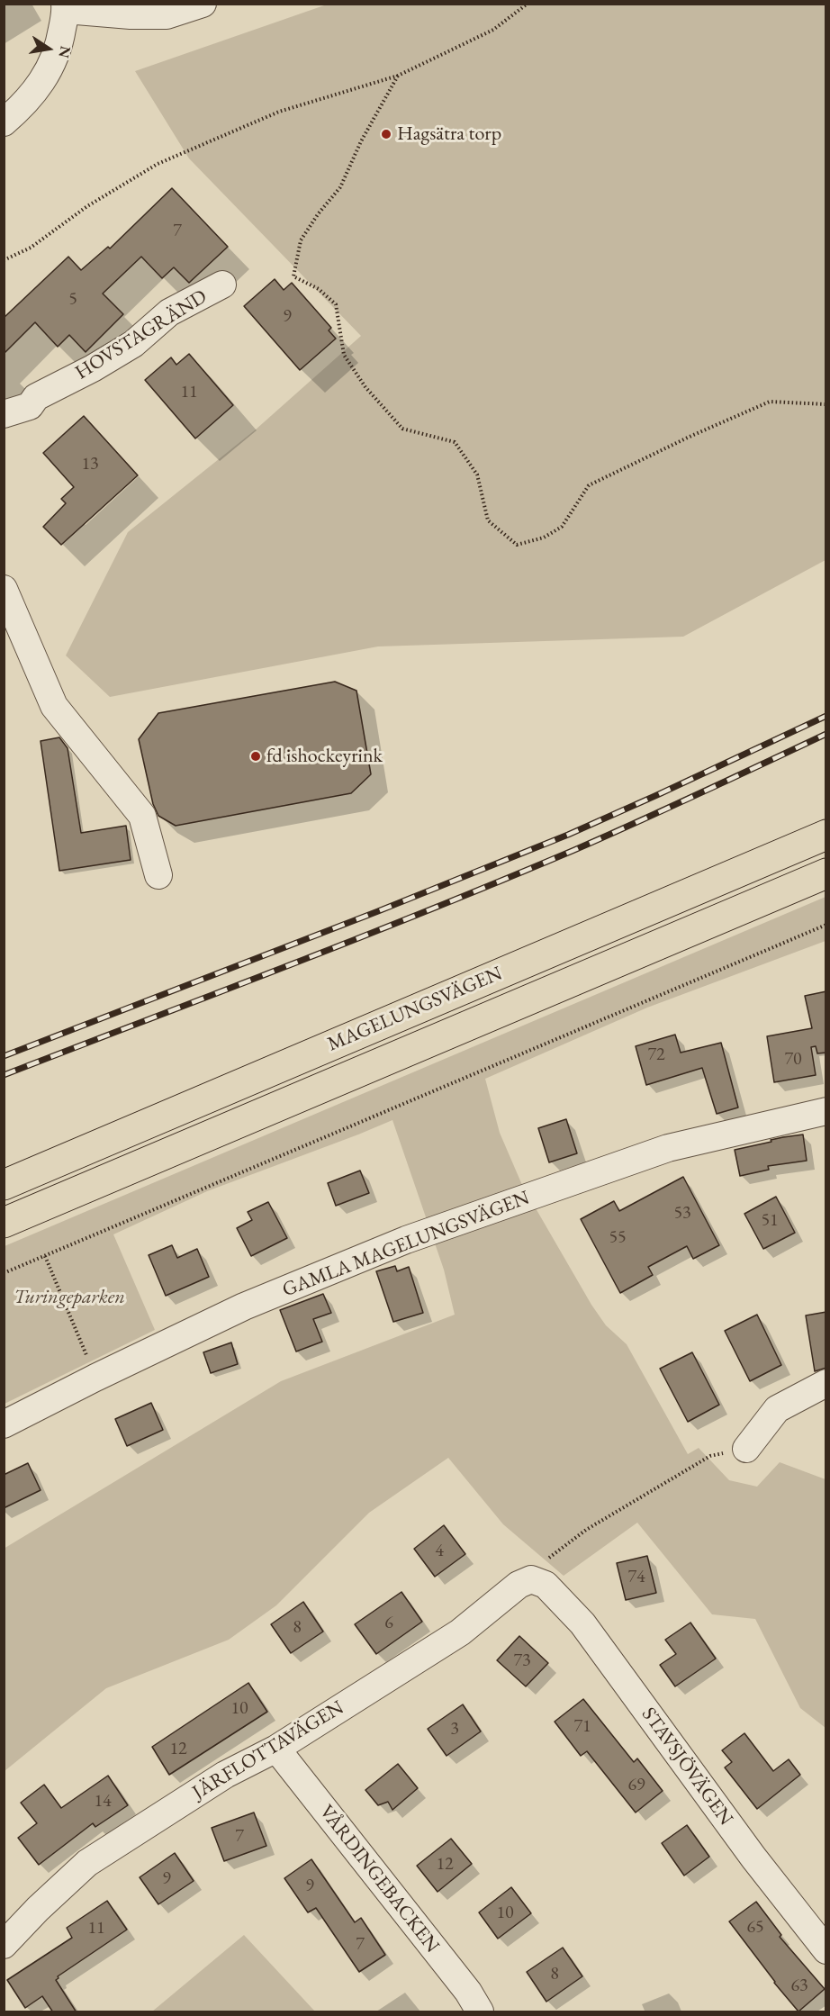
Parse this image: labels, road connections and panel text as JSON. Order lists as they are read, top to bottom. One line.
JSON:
{"streets":{"main road":["MAGELUNGSVÄGEN"],"street":["HOVSTAGRÄND","GAMLA MAGELUNGSVÄGEN","JÄRFLOTTAVÄGEN","STAVSJÖVÄGEN","VÅRDINGEBACKEN"]},"crossings":[["JÄRFLOTTAVÄGEN","STAVSJÖVÄGEN"],["JÄRFLOTTAVÄGEN","VÅRDINGEBACKEN"]],"parks":["Turingeparken"],"places":["Hagsätra torp","fd ishockeyrink"],"house_numbers":["7","5","9","11","13","72","70","53","51","55","4","74","6","8","73","10","71","3","12","69","14","7","12","9","9","10","65","11","7","8","63"],"north":"right"}
